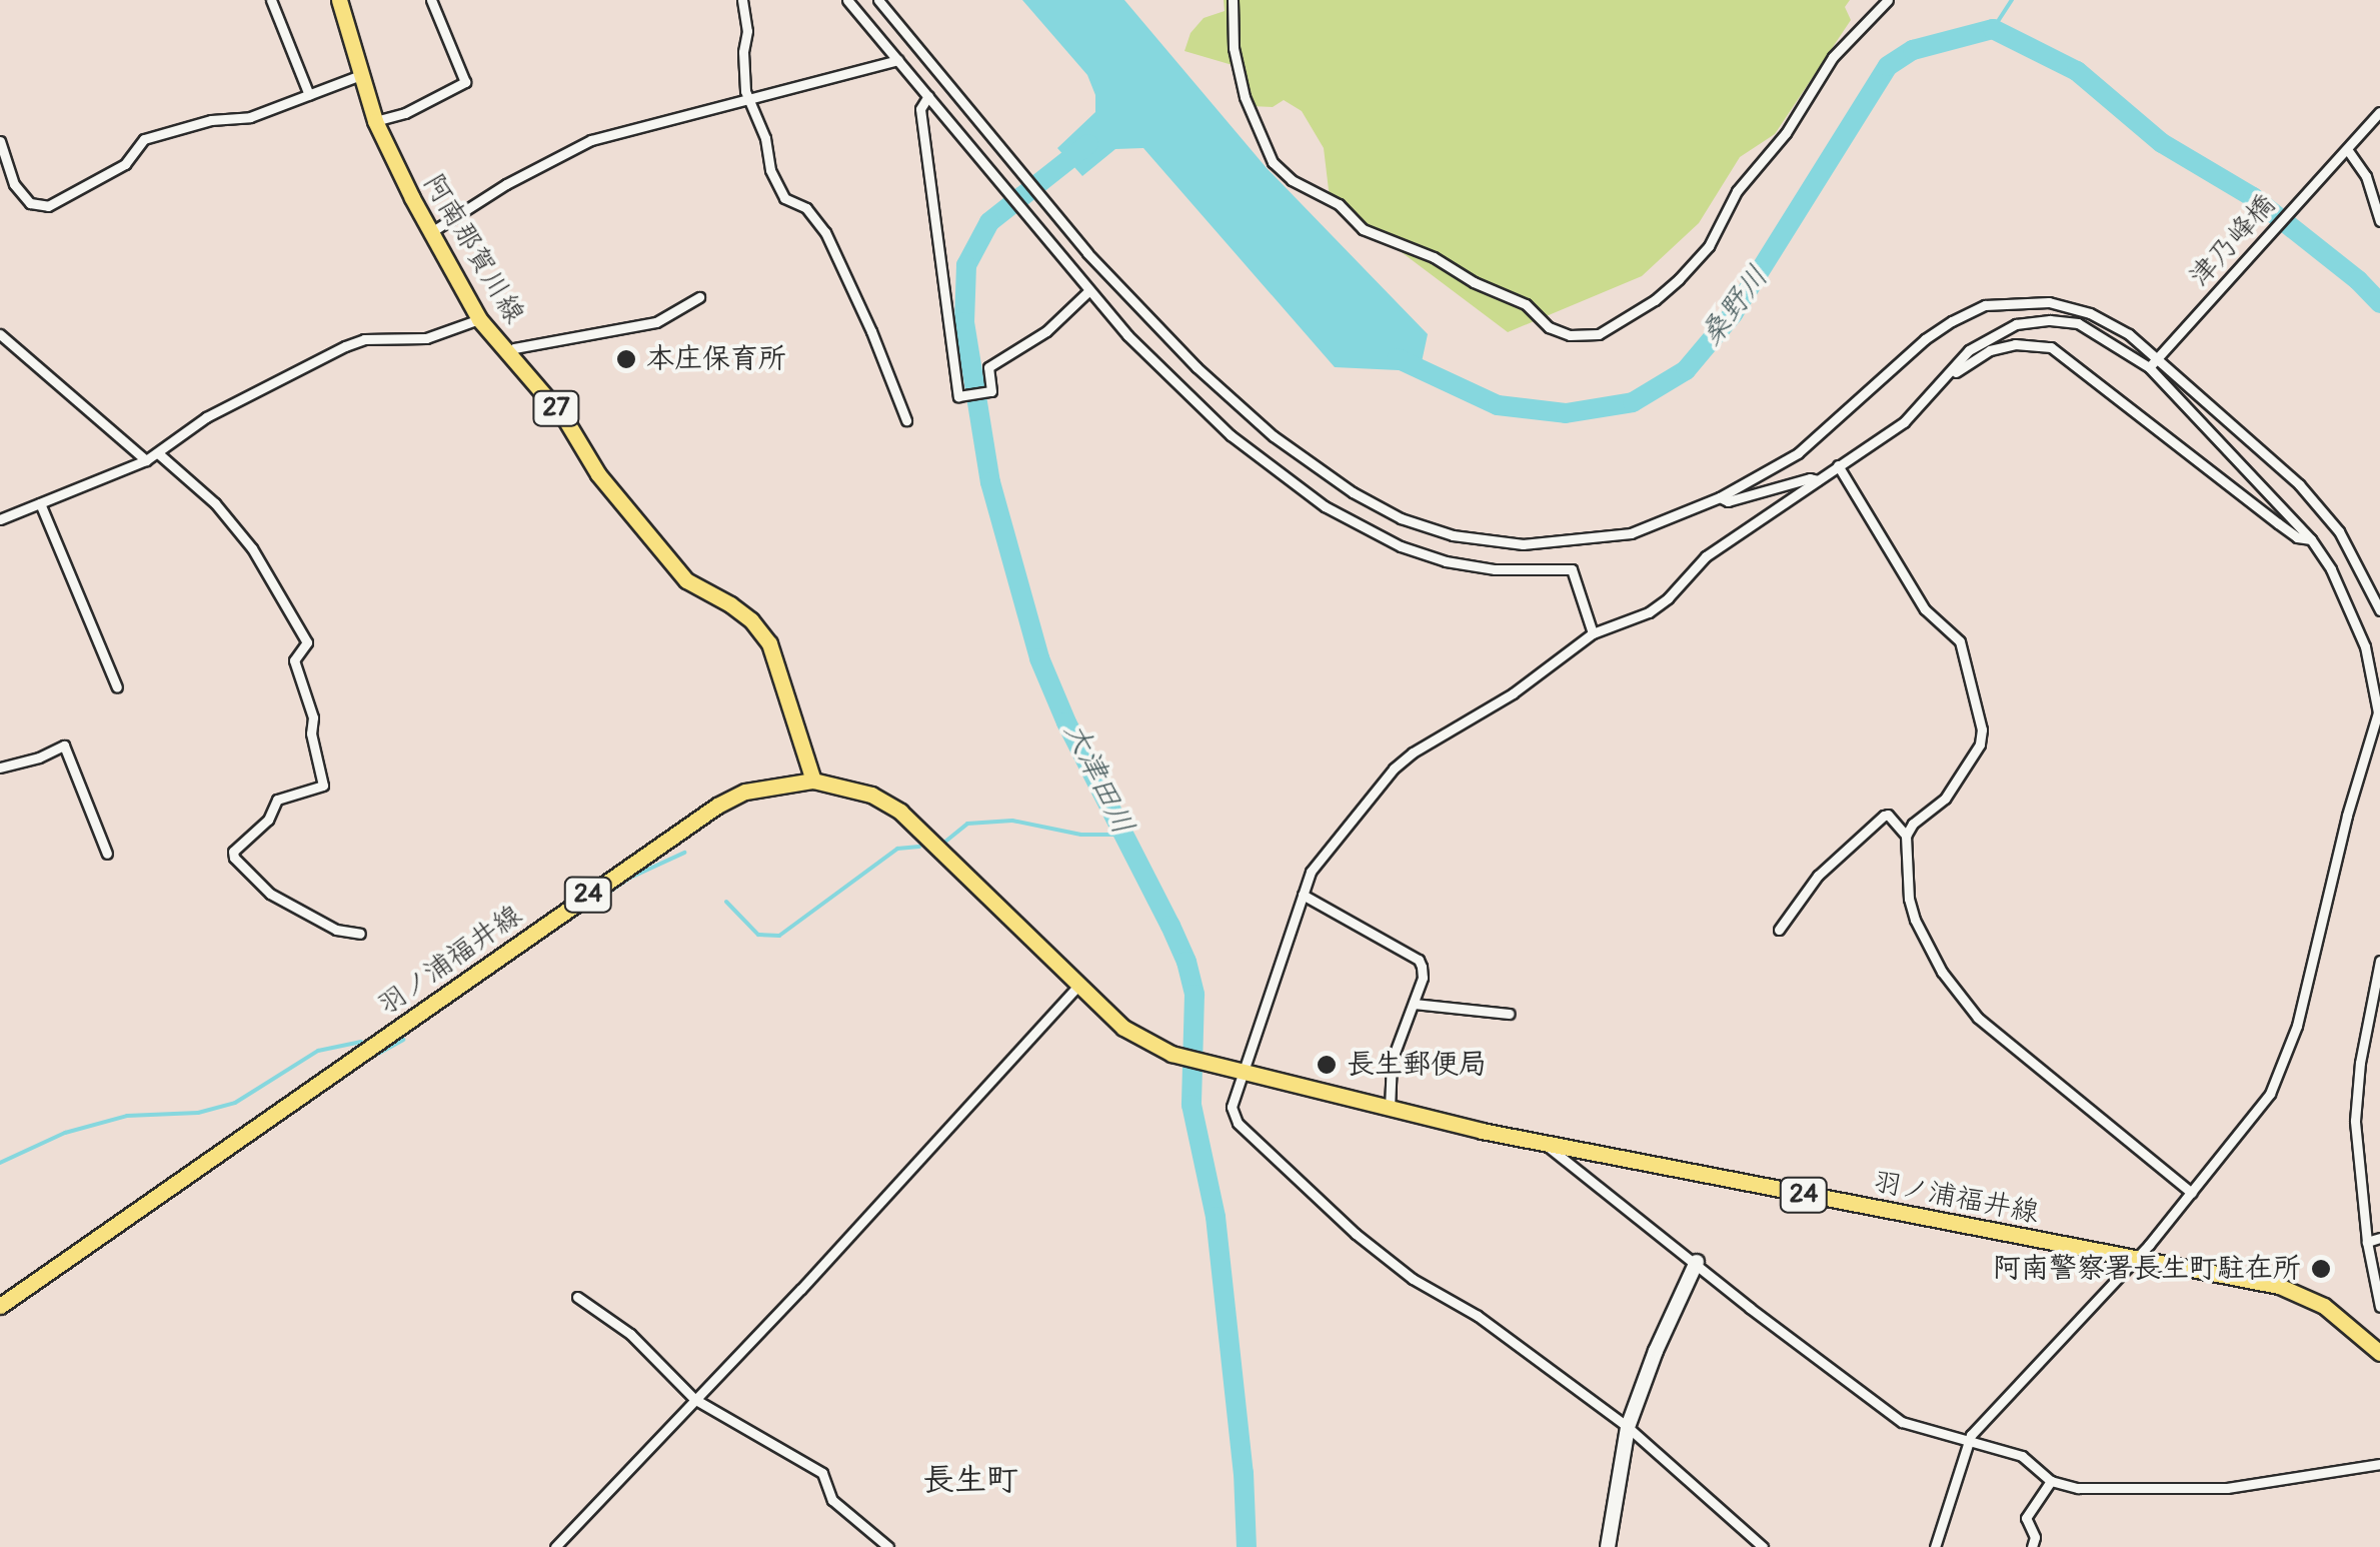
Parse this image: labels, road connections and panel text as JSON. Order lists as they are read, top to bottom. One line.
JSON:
{"streets":{"main road":["阿南那賀川線","27","24","羽ノ浦福井線"],"street":["津乃峰橋"]},"crossings":[["阿南那賀川線","羽ノ浦福井線"]],"districts":["長生町"],"water":["桑野川","大津田川"],"places":["本庄保育所","長生郵便局","阿南警察署長生町駐在所"]}
